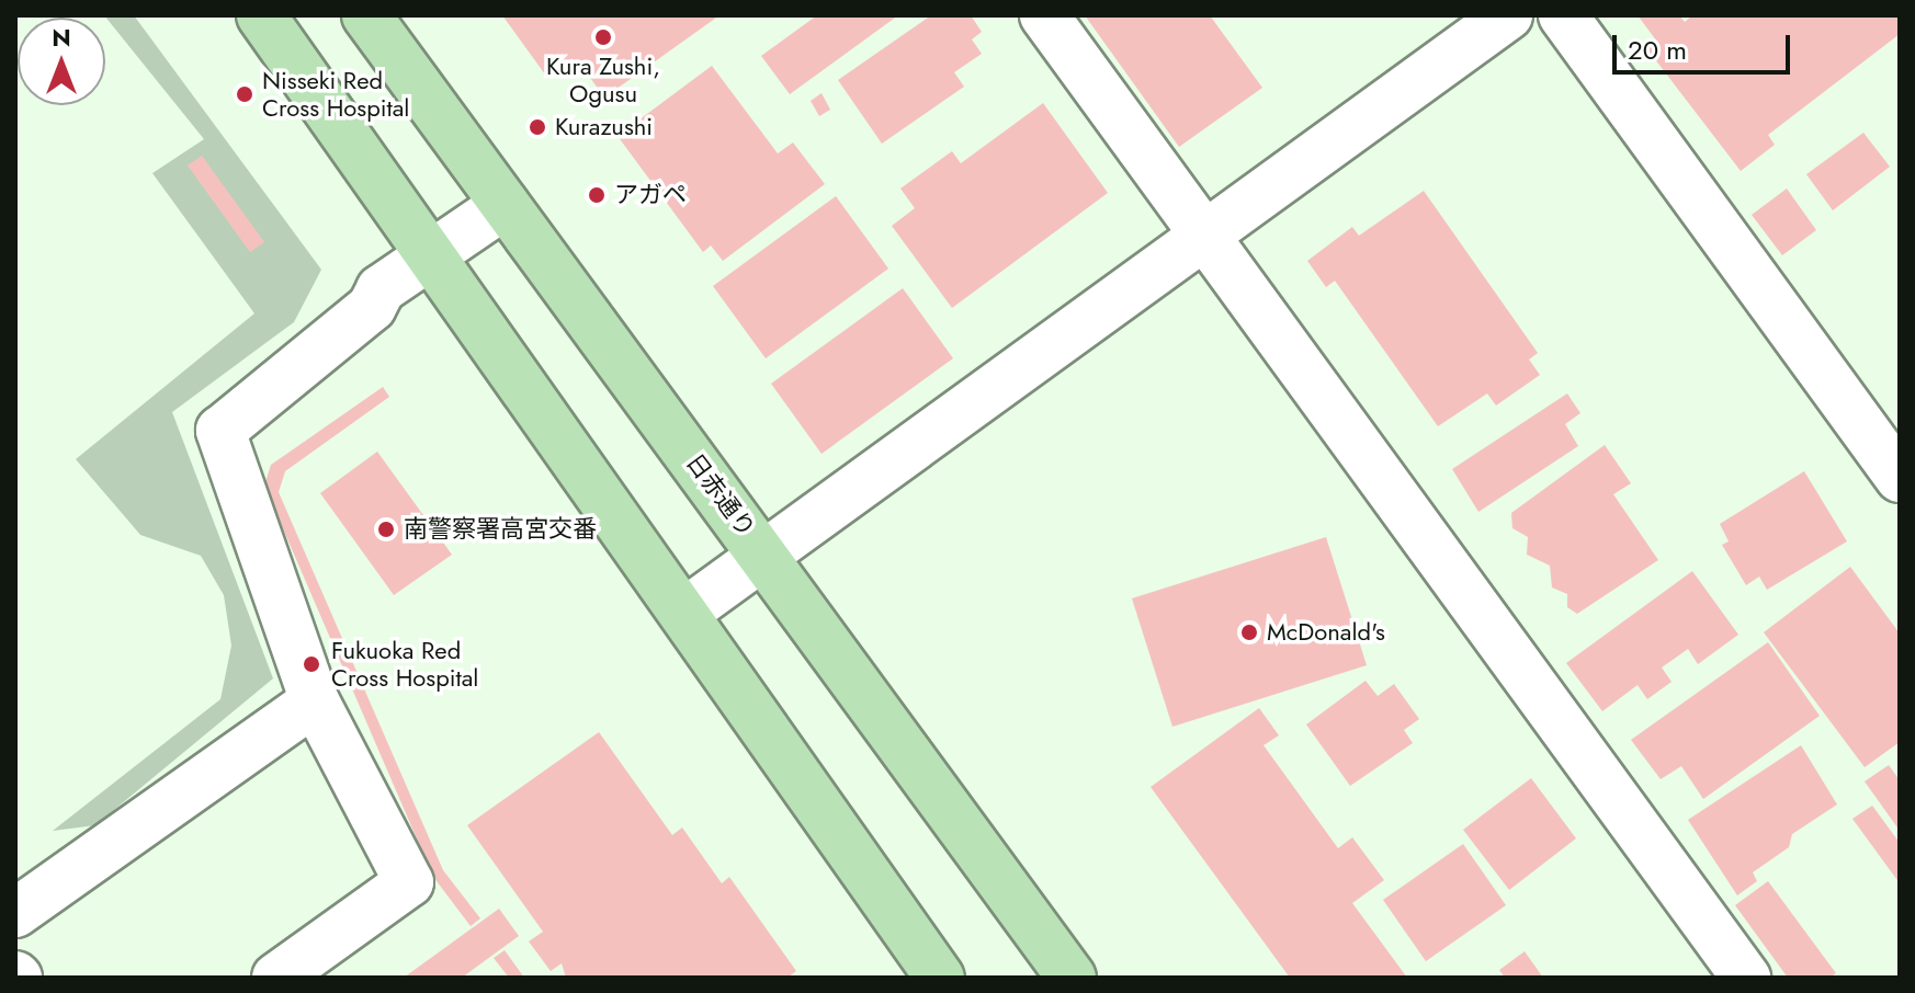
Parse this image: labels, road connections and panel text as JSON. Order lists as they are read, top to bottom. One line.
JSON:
{"streets":{"main road":["日赤通り"]},"places":["Kura Zushi, Ogusu","Nisseki Red Cross Hospital","Kurazushi","アガペ","南警察署高宮交番","McDonald's","Fukuoka Red Cross Hospital"],"scale_bar":"20 m","north":"top"}
